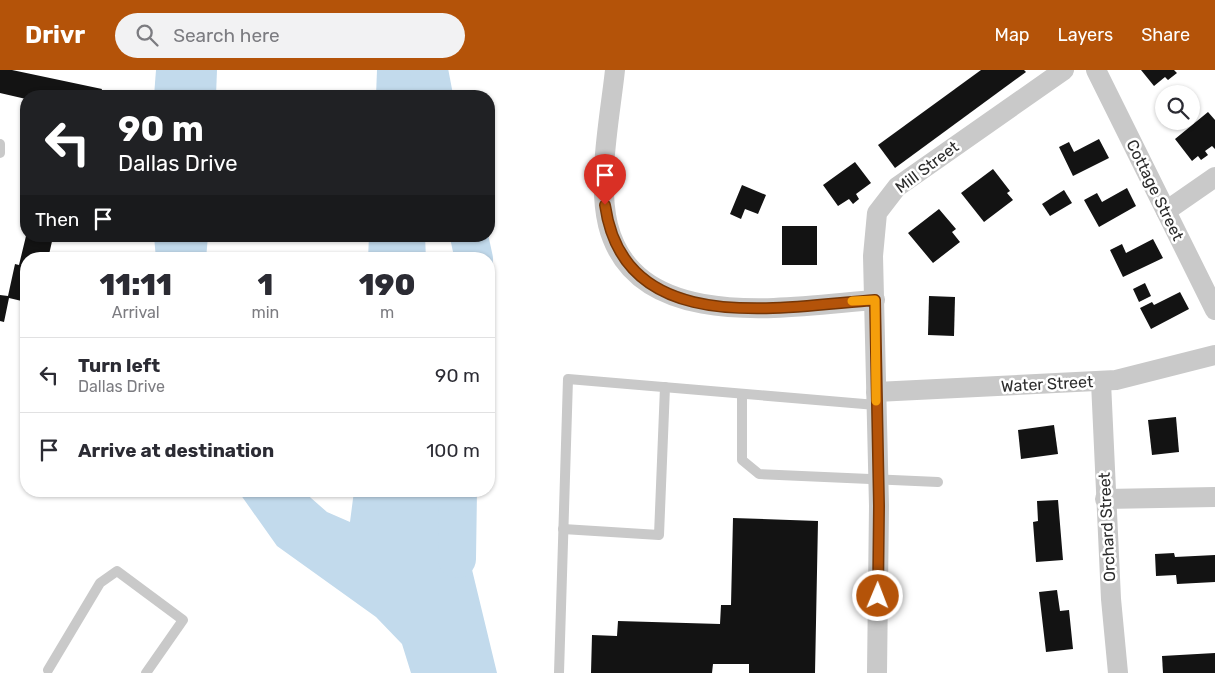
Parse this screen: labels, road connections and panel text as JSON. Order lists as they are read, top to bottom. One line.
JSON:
{"streets":{"street":["Mill Street","Cottage Street","Water Street","Orchard Street"]},"crossings":[["Mill Street","Water Street"],["Water Street","Orchard Street"]],"page":{"header":"Drivr","search":"Search here","nav":["Map","Layers","Share"],"turn":["90 m","Dallas Drive"],"then":"Then","eta":["11:11","Arrival","1","min","190","m"],"list":[{"name":"Turn left","note":"Dallas Drive","value":"90 m"},{"name":"Arrive at destination","value":"100 m"}]}}
